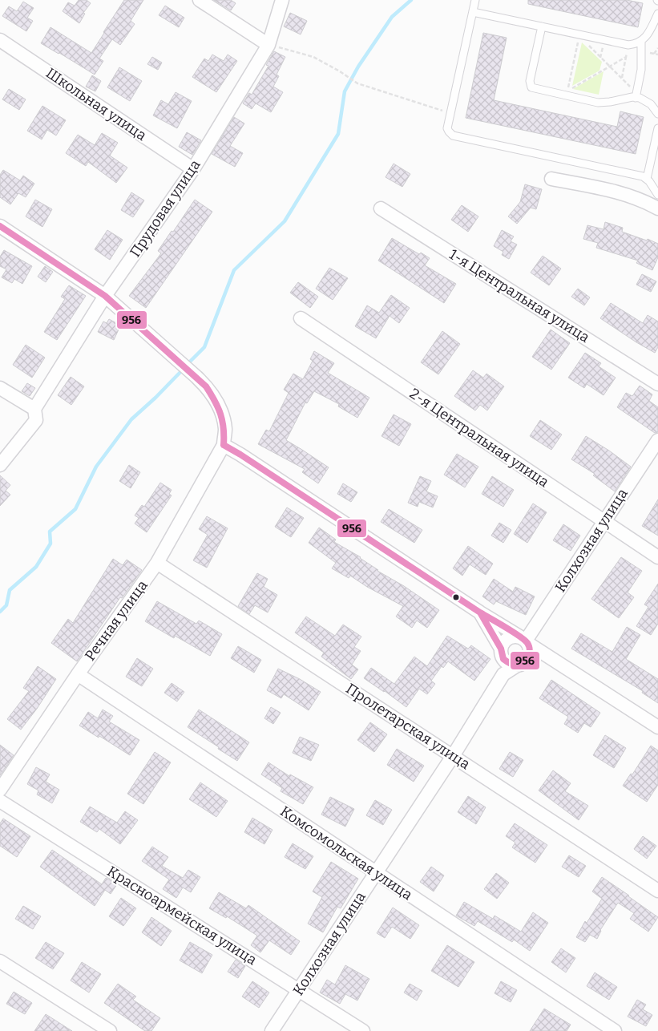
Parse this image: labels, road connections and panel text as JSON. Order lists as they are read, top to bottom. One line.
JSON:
{"streets":{"street":["Школьная улица","Прудовая улица","1-я Центральная улица","2-я Центральная улица","Колхозная улица","Речная улица","Пролетарская улица","Комсомольская улица","Красноармейская улица"]},"crossings":[["Школьная улица","Прудовая улица"],["2-я Центральная улица","Колхозная улица"],["Колхозная улица","Пролетарская улица"],["Колхозная улица","Комсомольская улица"],["Колхозная улица","Красноармейская улица"],["Речная улица","Пролетарская улица"],["Речная улица","Комсомольская улица"]],"lines":["transit line 956"]}
